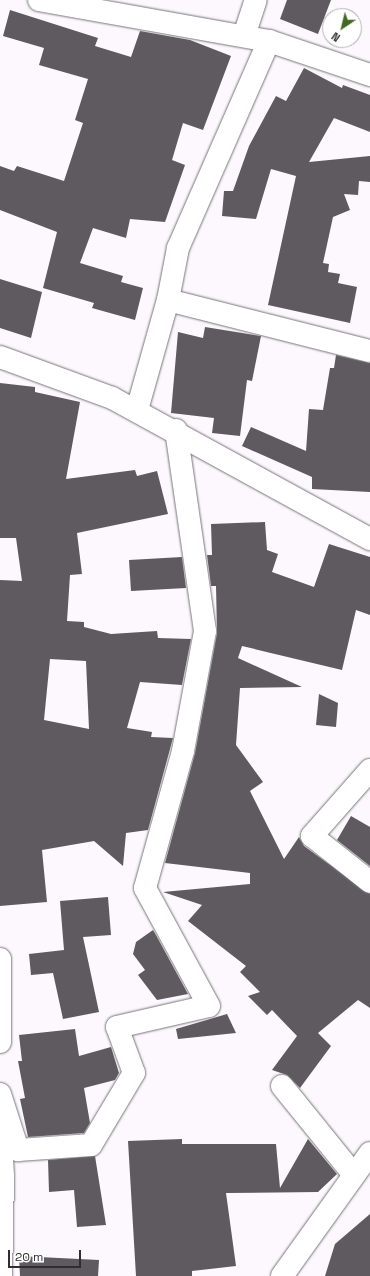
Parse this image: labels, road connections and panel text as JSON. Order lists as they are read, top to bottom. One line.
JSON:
{"scale_bar":"20 m","north":"bottom left"}
